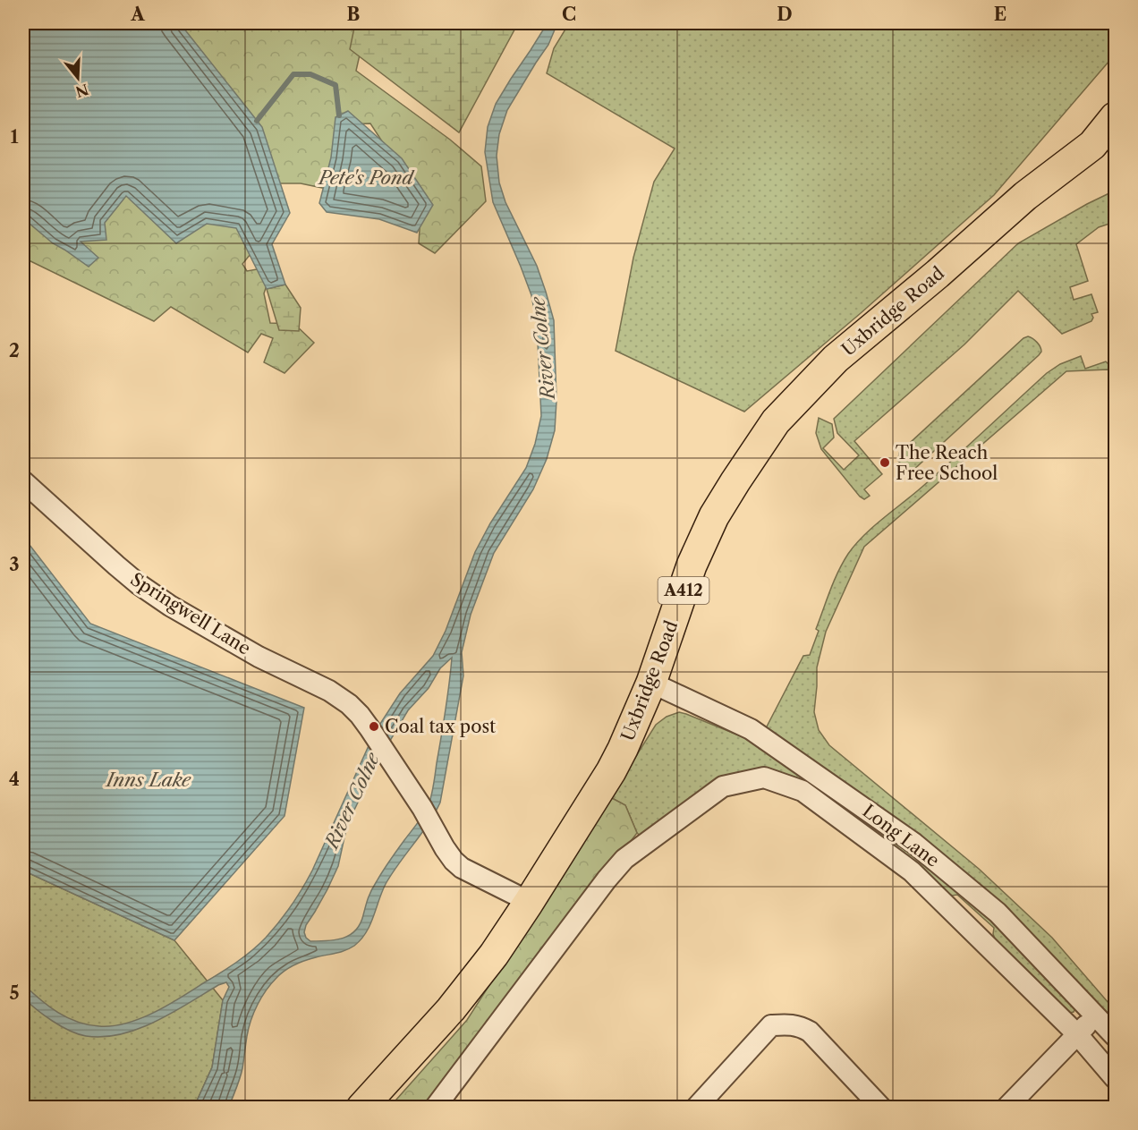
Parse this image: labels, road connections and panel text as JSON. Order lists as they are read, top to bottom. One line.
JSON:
{"streets":{"main road":["Uxbridge Road","A412"],"street":["Springwell Lane","Long Lane"]},"crossings":[["Uxbridge Road","Springwell Lane"],["Uxbridge Road","Long Lane"]],"water":["Pete's Pond","River Colne","Inns Lake"],"places":["The Reach Free School","Coal tax post"],"north":"bottom","grid":{"columns":["A","B","C","D","E"],"rows":["1","2","3","4","5"]}}
